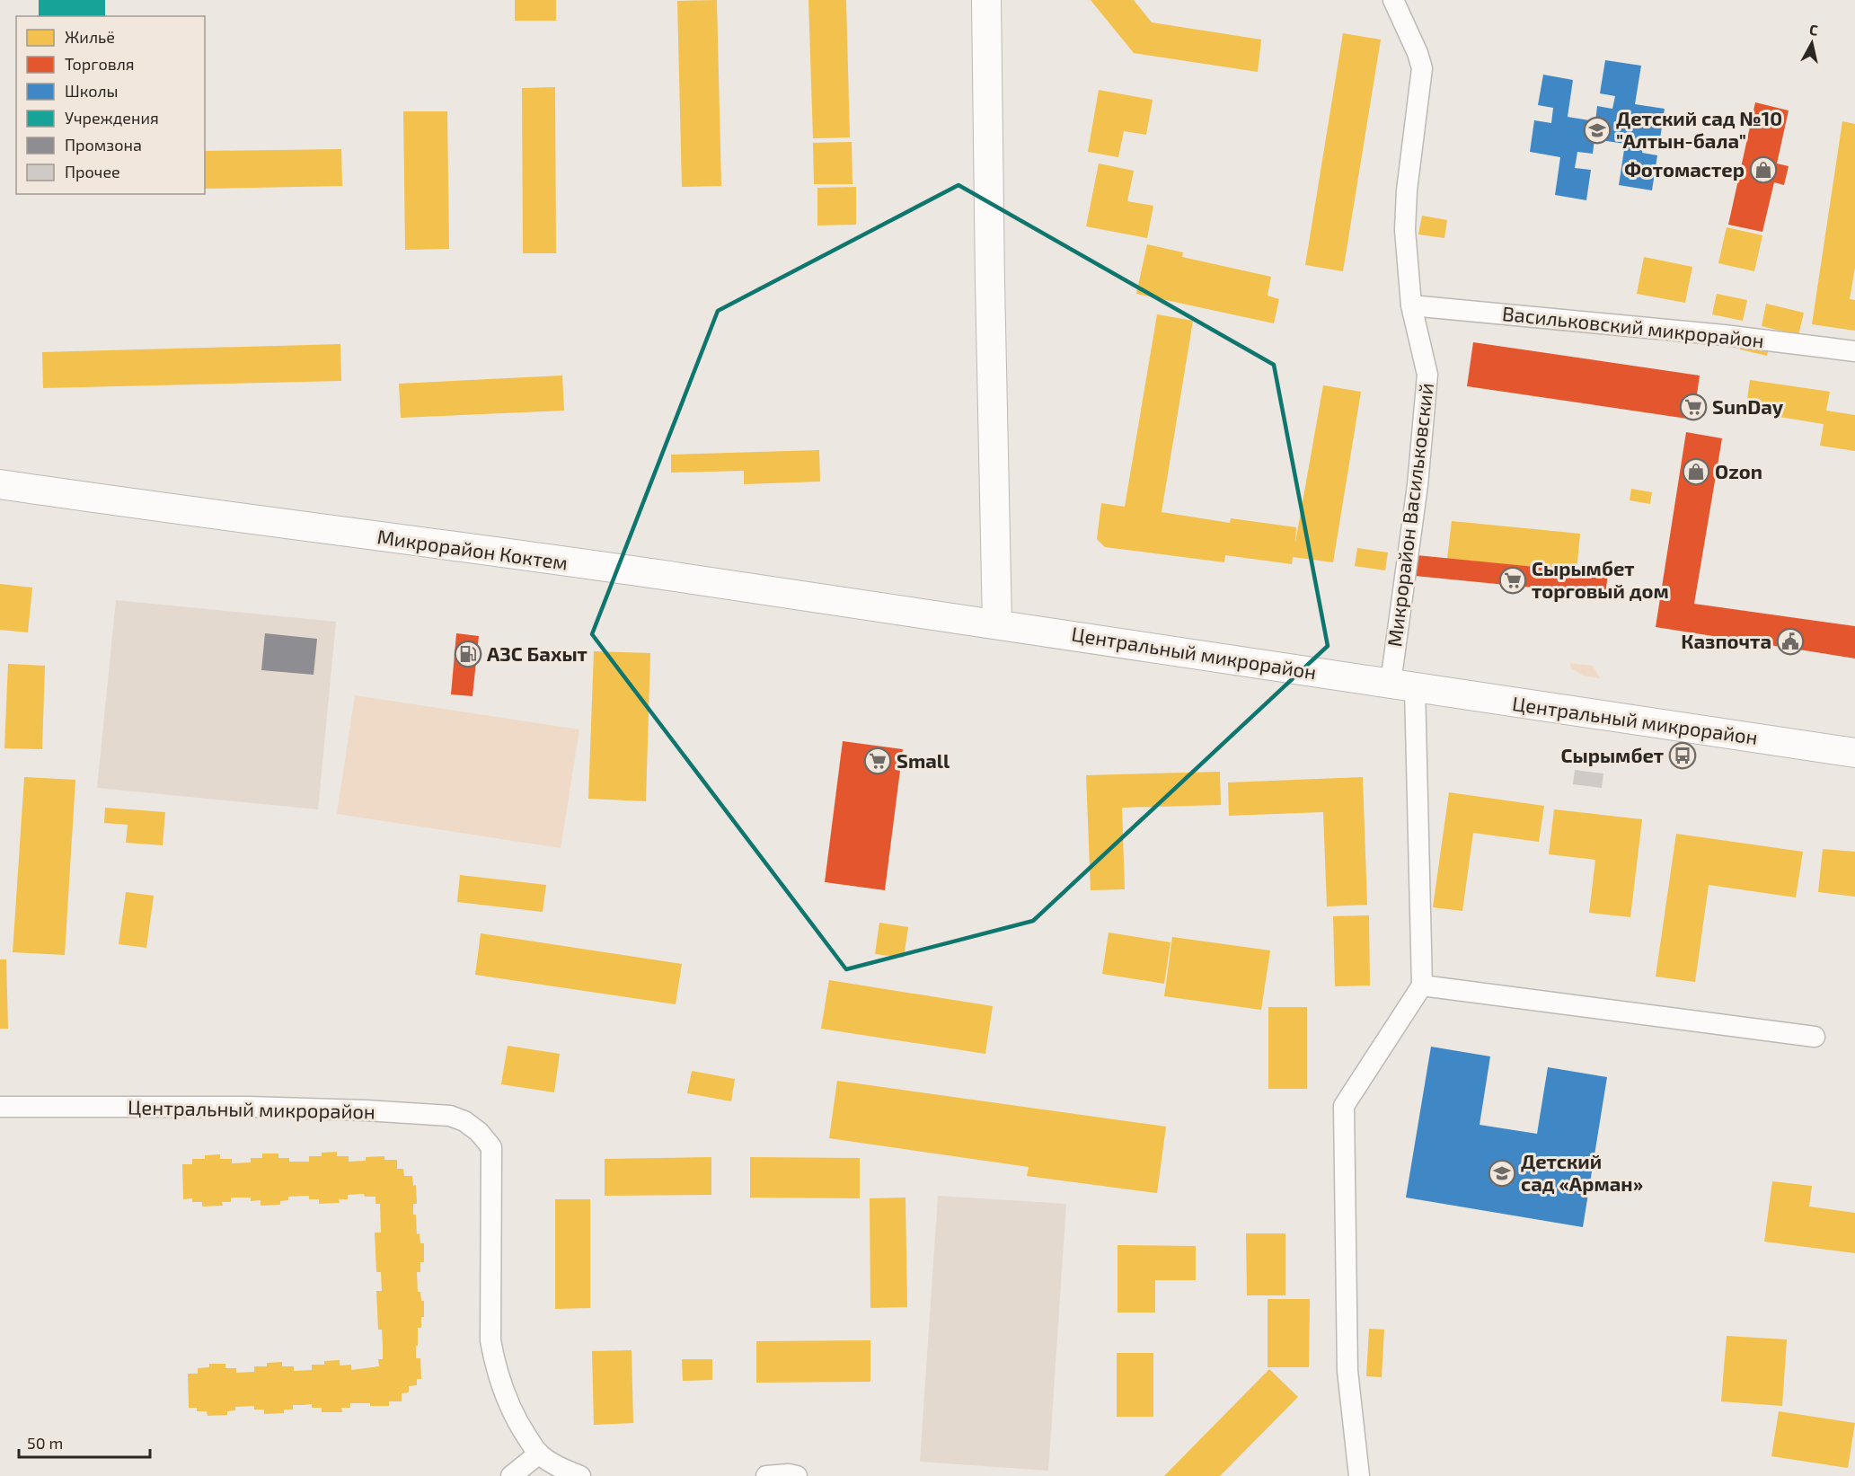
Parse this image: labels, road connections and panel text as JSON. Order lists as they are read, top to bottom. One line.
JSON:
{"streets":{"main road":["Микрорайон Коктем","Центральный микрорайон"],"street":["Васильковский микрорайон","Микрорайон Васильковский"]},"crossings":[["Васильковский микрорайон","Микрорайон Васильковский"],["Микрорайон Васильковский","Центральный микрорайон"],["Микрорайон Коктем","Центральный микрорайон"]],"places":{"school or university":["Детский сад №10 \"Алтын-бала\"","Детский сад «Арман»"],"shop":["Фотомастер","Ozon"],"supermarket":["SunDay","Сырымбет торговый дом","Small"],"public building":["Казпочта"],"fuel station":["АЗС Бахыт"],"bus stop":["Сырымбет"]},"legend":["Жильё","Торговля","Школы","Учреждения","Промзона","Прочее"],"scale_bar":"50 m","north":"top"}
